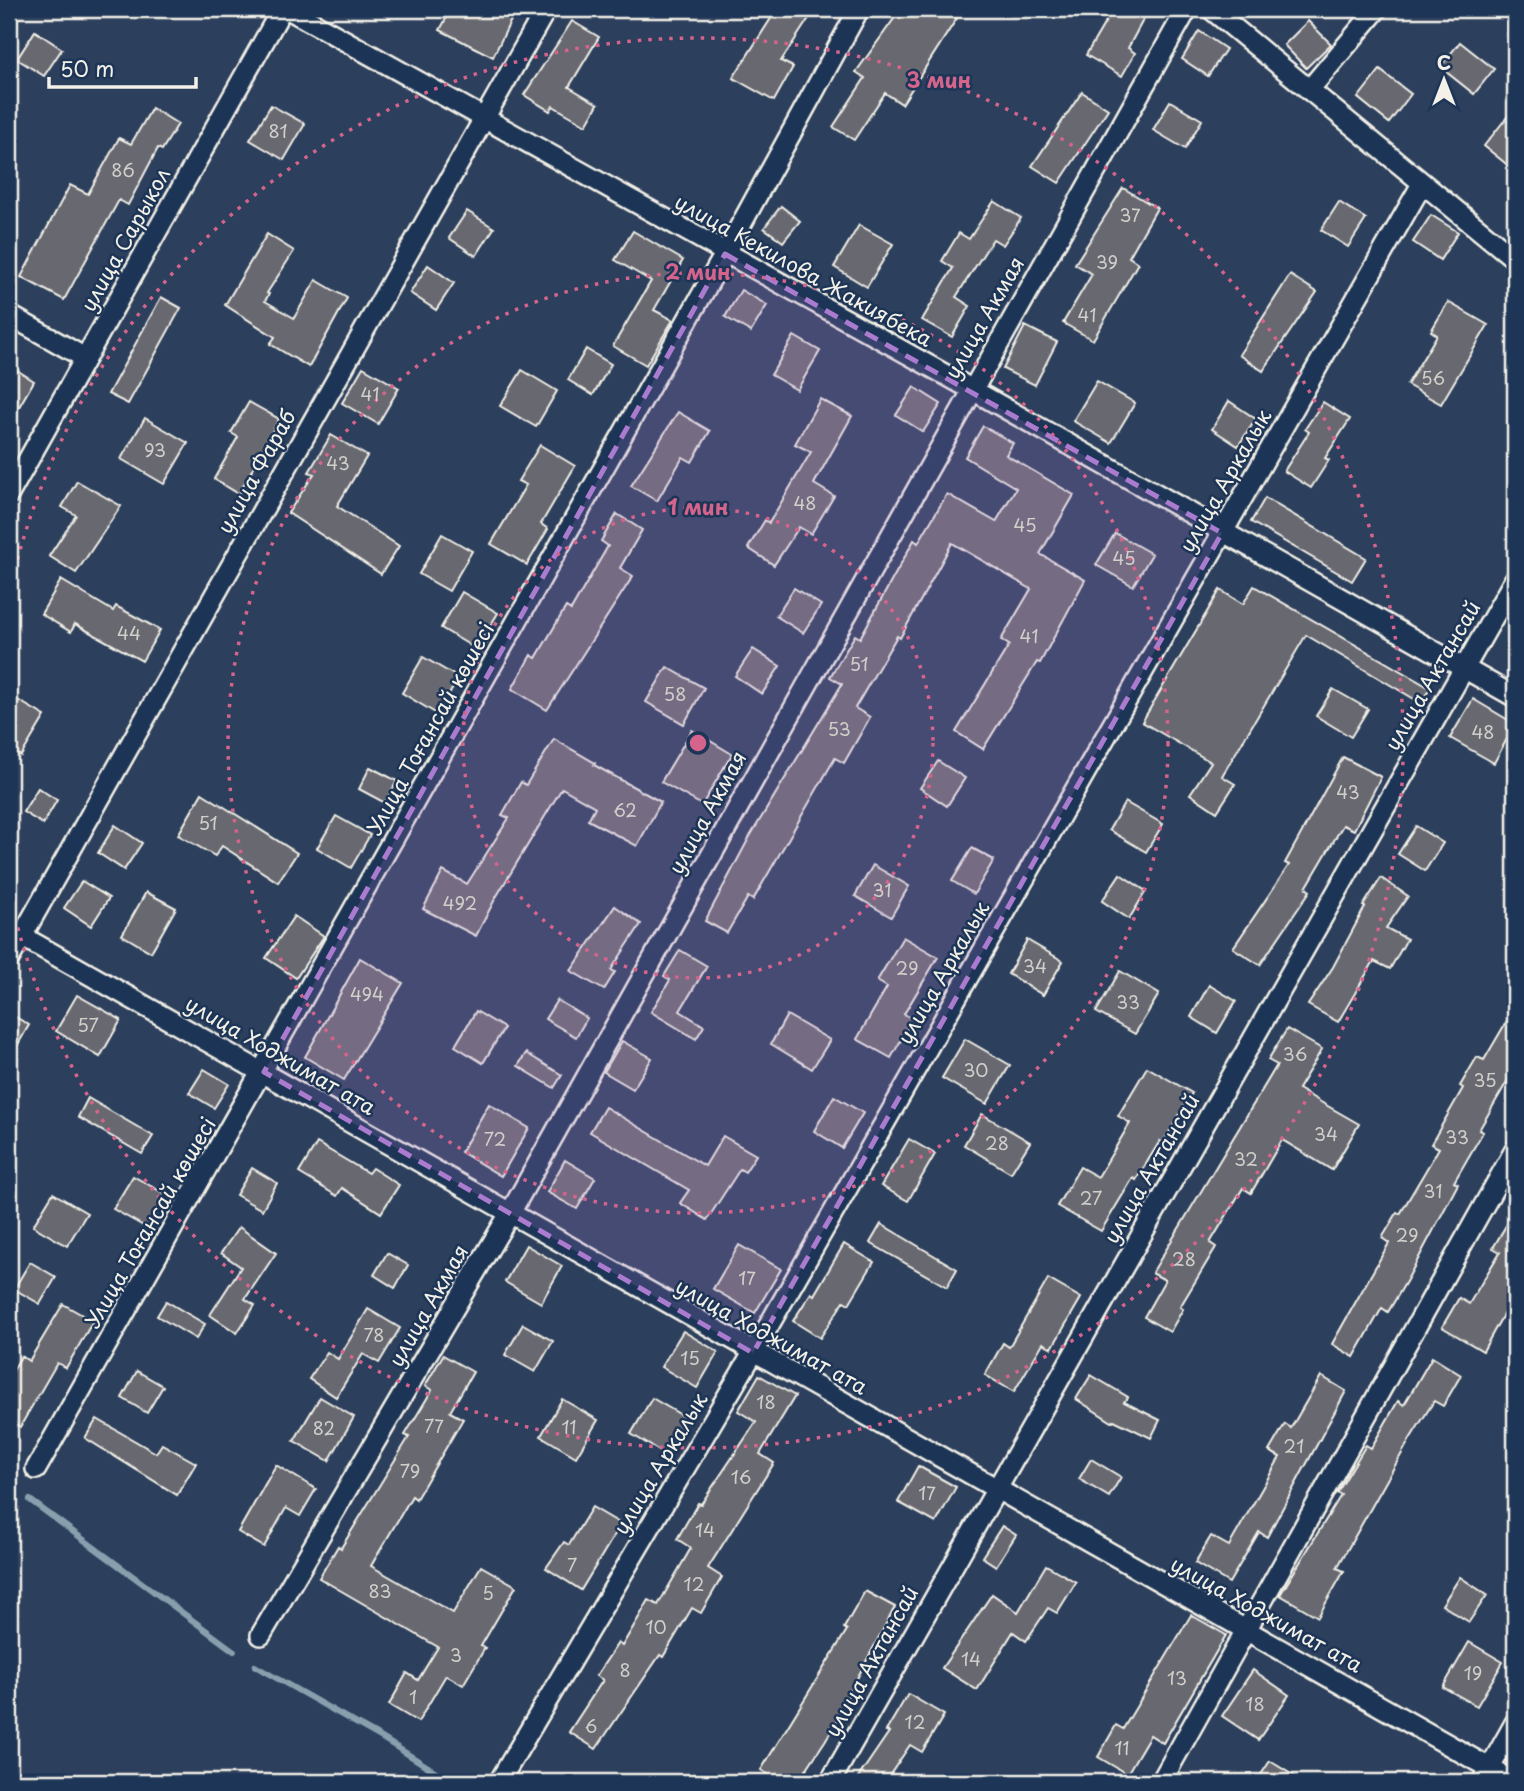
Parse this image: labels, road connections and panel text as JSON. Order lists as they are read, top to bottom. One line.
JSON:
{"streets":{"street":["улица Сарыкол","улица Кекилова Жакиябека","улица Акмая","улица Фараб","улица Аркалык","улица Актансай","Улица Тоғансай көшесі","улица Ходжимат ата"]},"crossings":[["улица Кекилова Жакиябека","улица Акмая"],["улица Кекилова Жакиябека","улица Фараб"],["улица Кекилова Жакиябека","улица Аркалык"],["улица Кекилова Жакиябека","улица Актансай"],["улица Кекилова Жакиябека","Улица Тоғансай көшесі"],["улица Акмая","улица Ходжимат ата"],["улица Фараб","улица Ходжимат ата"],["улица Аркалык","улица Ходжимат ата"],["улица Актансай","улица Ходжимат ата"],["Улица Тоғансай көшесі","улица Ходжимат ата"]],"house_numbers":["81","86","37","39","41","56","41","93","43","48","45","45","44","41","51","58","53","48","43","62","51","31","492","34","29","494","33","57","36","30","35","34","33","72","28","32","31","27","29","28","17","78","15","18","77","11","82","21","79","16","17","14","7","12","83","5","10","3","14","8","19","13","1","18","12","6","11"],"scale_bar":"50 m","north":"top","rings":["3 мин","2 мин","1 мин"]}
